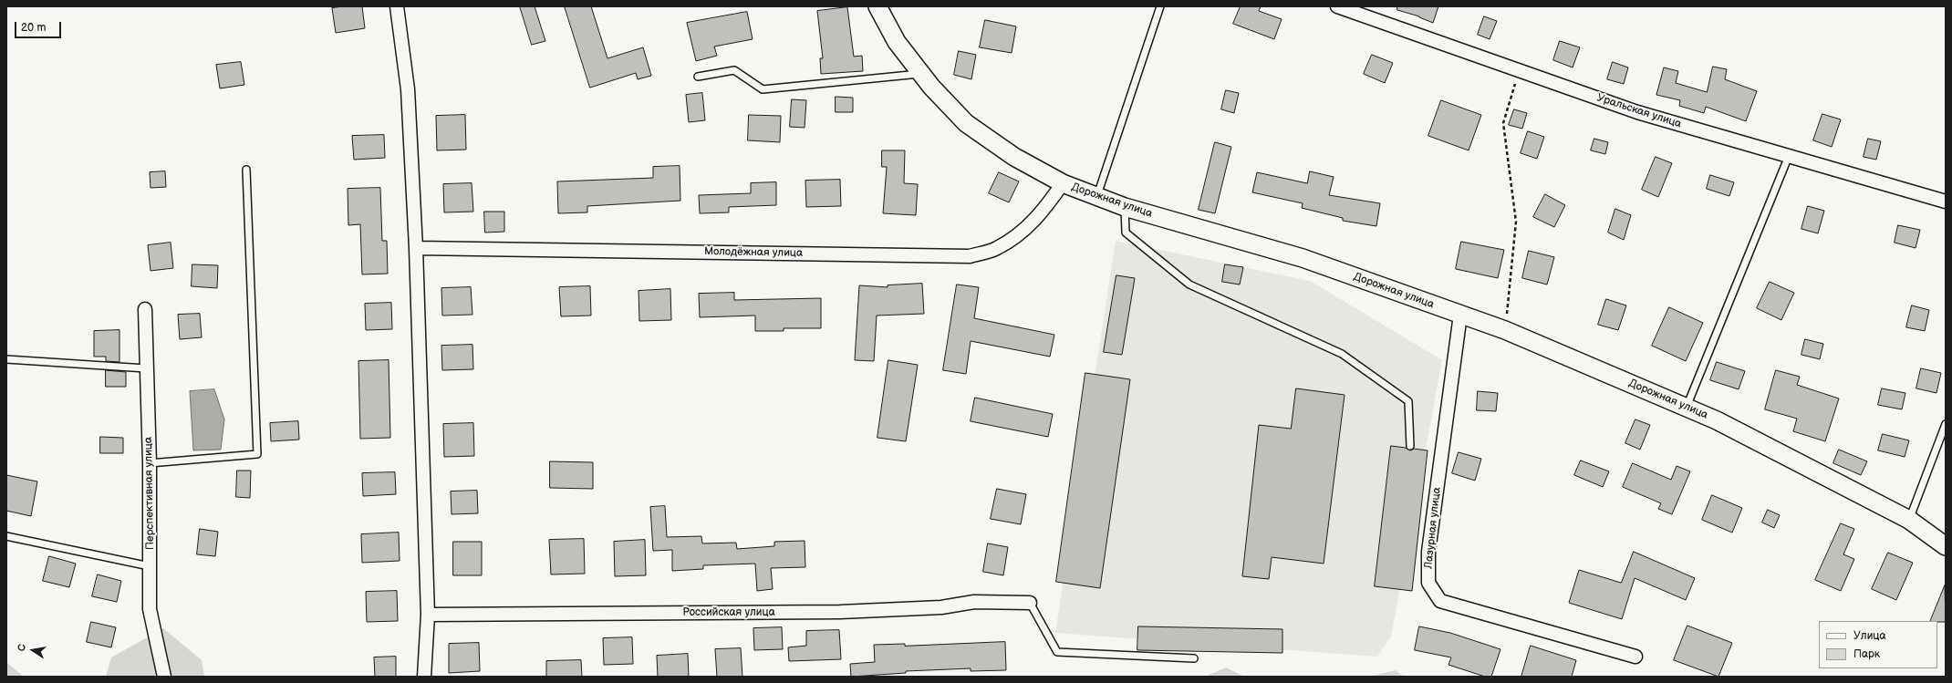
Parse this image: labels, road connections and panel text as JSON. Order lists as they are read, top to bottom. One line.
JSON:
{"streets":{"street":["Уральская улица","Дорожная улица","Молодёжная улица","Перспективная улица","Лазурная улица","Российская улица"]},"crossings":[["Дорожная улица","Молодёжная улица"],["Дорожная улица","Лазурная улица"]],"legend":["Улица","Парк"],"scale_bar":"20 m","north":"left"}
